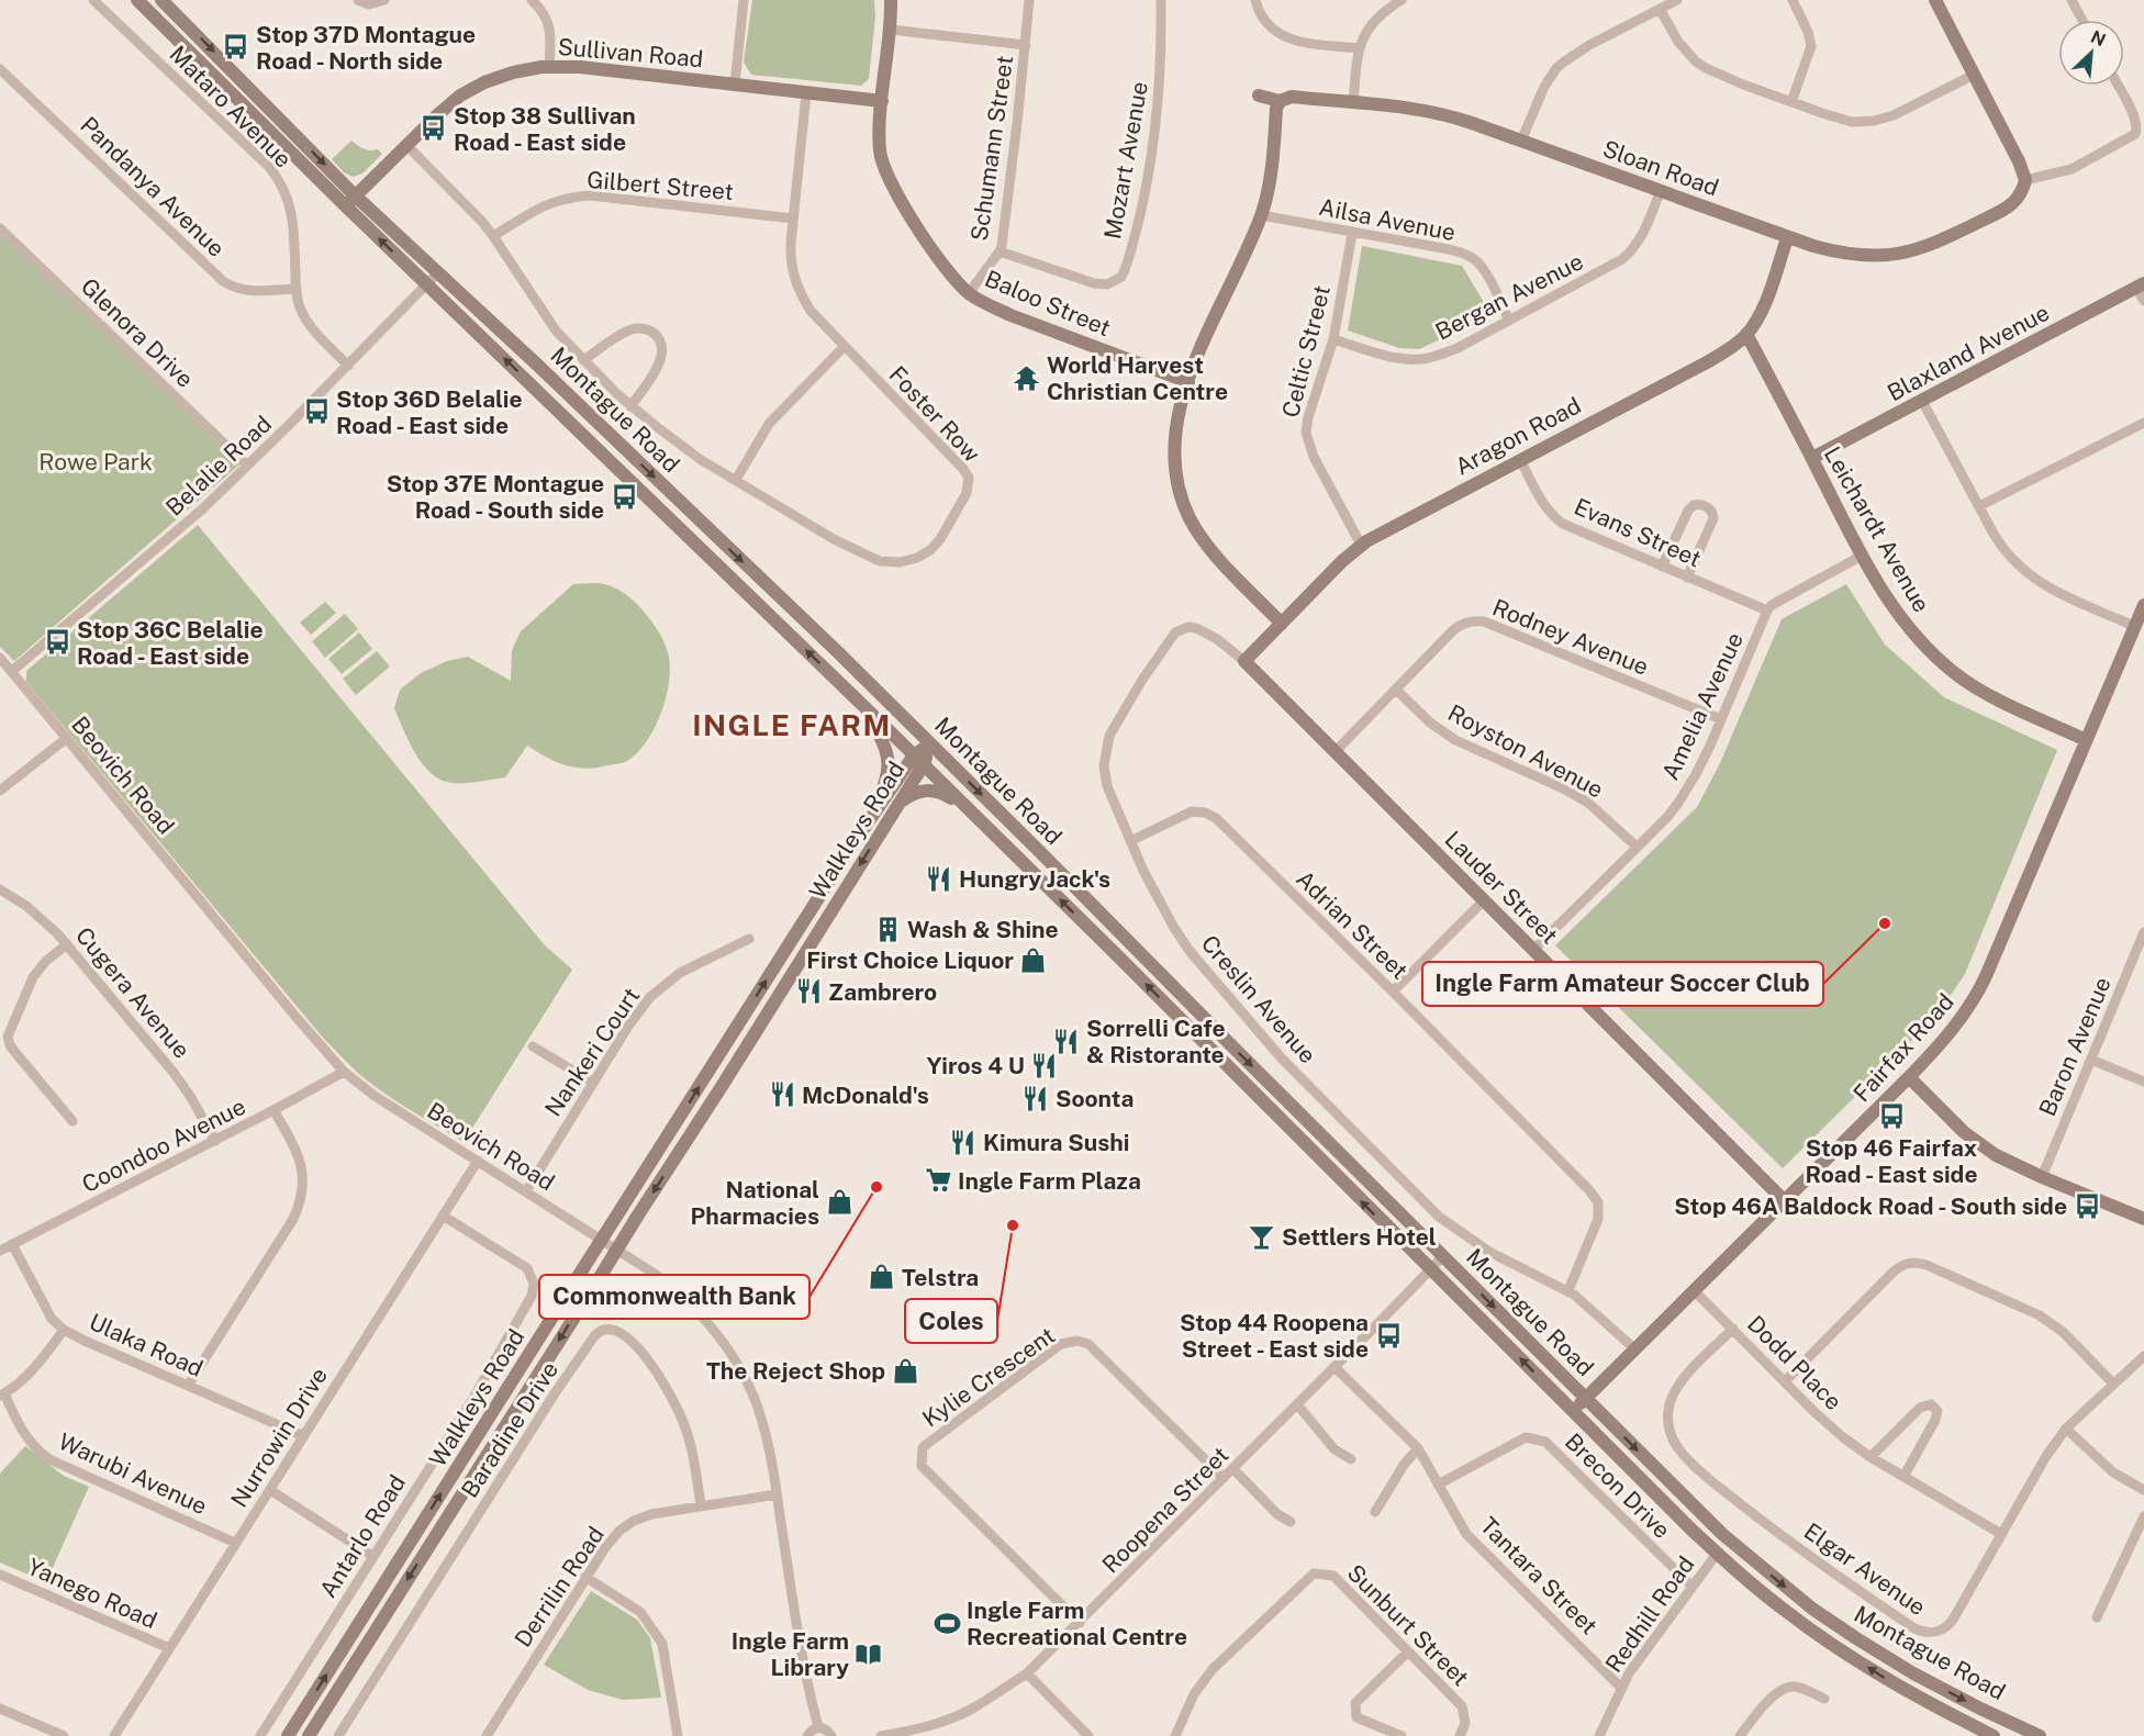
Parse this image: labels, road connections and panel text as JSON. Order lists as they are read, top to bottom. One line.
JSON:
{"streets":{"main road":["Sullivan Road","Sloan Road","Baloo Street","Blaxland Avenue","Montague Road","Aragon Road","Leichardt Avenue","Walkleys Road","Lauder Street","Fairfax Road"],"street":["Mataro Avenue","Schumann Street","Mozart Avenue","Gilbert Street","Pandanya Avenue","Ailsa Avenue","Bergan Avenue","Glenora Drive","Celtic Street","Foster Row","Belalie Road","Evans Street","Rodney Avenue","Amelia Avenue","Royston Avenue","Beovich Road","Adrian Street","Cugera Avenue","Creslin Avenue","Baron Avenue","Nankeri Court","Coondoo Avenue","Ulaka Road","Dodd Place","Kylie Crescent","Baradine Drive","Nurrowin Drive","Warubi Avenue","Brecon Drive","Roopena Street","Antarlo Road","Elgar Avenue","Tantara Street","Derrilin Road","Yanego Road","Redhill Road","Sunburt Street"]},"crossings":[["Sullivan Road","Baloo Street"],["Sullivan Road","Montague Road"],["Sullivan Road","Foster Row"],["Mataro Avenue","Pandanya Avenue"],["Mataro Avenue","Belalie Road"],["Schumann Street","Mozart Avenue"],["Schumann Street","Baloo Street"],["Sloan Road","Bergan Avenue"],["Sloan Road","Aragon Road"],["Gilbert Street","Foster Row"],["Ailsa Avenue","Bergan Avenue"],["Ailsa Avenue","Celtic Street"],["Bergan Avenue","Celtic Street"],["Glenora Drive","Belalie Road"],["Celtic Street","Aragon Road"],["Blaxland Avenue","Leichardt Avenue"],["Montague Road","Belalie Road"],["Montague Road","Walkleys Road"],["Montague Road","Fairfax Road"],["Montague Road","Roopena Street"],["Montague Road","Redhill Road"],["Aragon Road","Leichardt Avenue"],["Aragon Road","Evans Street"],["Aragon Road","Lauder Street"],["Aragon Road","Creslin Avenue"],["Belalie Road","Beovich Road"],["Leichardt Avenue","Fairfax Road"],["Evans Street","Amelia Avenue"],["Rodney Avenue","Amelia Avenue"],["Rodney Avenue","Royston Avenue"],["Rodney Avenue","Lauder Street"],["Amelia Avenue","Royston Avenue"],["Amelia Avenue","Lauder Street"],["Beovich Road","Nankeri Court"],["Beovich Road","Coondoo Avenue"],["Beovich Road","Nurrowin Drive"],["Beovich Road","Derrilin Road"],["Lauder Street","Creslin Avenue"],["Lauder Street","Fairfax Road"],["Adrian Street","Creslin Avenue"],["Cugera Avenue","Coondoo Avenue"],["Creslin Avenue","Fairfax Road"],["Fairfax Road","Dodd Place"],["Coondoo Avenue","Ulaka Road"],["Ulaka Road","Nurrowin Drive"],["Dodd Place","Elgar Avenue"],["Kylie Crescent","Roopena Street"],["Baradine Drive","Derrilin Road"],["Nurrowin Drive","Warubi Avenue"],["Nurrowin Drive","Antarlo Road"],["Nurrowin Drive","Yanego Road"],["Brecon Drive","Tantara Street"],["Brecon Drive","Redhill Road"],["Roopena Street","Tantara Street"],["Tantara Street","Redhill Road"]],"districts":["INGLE FARM"],"parks":["Rowe Park"],"places":{"bus stop":["Stop 37D Montague Road - North side","Stop 38 Sullivan Road - East side","Stop 36D Belalie Road - East side","Stop 37E Montague Road - South side","Stop 36C Belalie Road - East side","Stop 46 Fairfax Road - East side","Stop 46A Baldock Road - South side","Stop 44 Roopena Street - East side"],"temple":["World Harvest Christian Centre"],"restaurant":["Hungry Jack's","Zambrero","Sorrelli Cafe & Ristorante","Yiros 4 U","McDonald's","Soonta","Kimura Sushi"],"other":["Ingle Farm Amateur Soccer Club","Commonwealth Bank","Coles"],"building":["Wash & Shine"],"shop":["First Choice Liquor","National Pharmacies","Telstra","The Reject Shop"],"supermarket":["Ingle Farm Plaza"],"bar":["Settlers Hotel"],"sports":["Ingle Farm Recreational Centre"],"library":["Ingle Farm Library"]},"north":"top right"}
